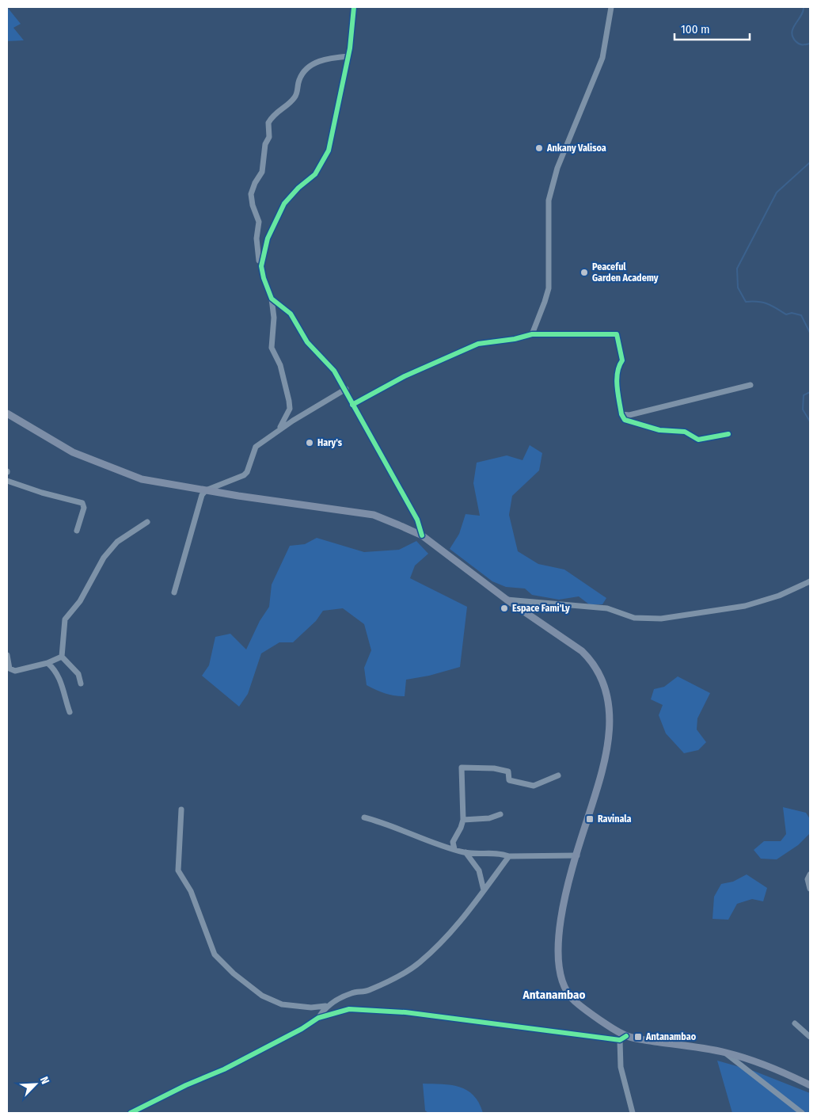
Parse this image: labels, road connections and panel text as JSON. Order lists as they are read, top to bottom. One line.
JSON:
{"districts":["Antanambao"],"places":{"other":["Ankany Valisoa","Peaceful Garden Academy","Hary's","Espace Fami'Ly"],"transit":["Ravinala","Antanambao"]},"scale_bar":"100 m","north":"top right"}
